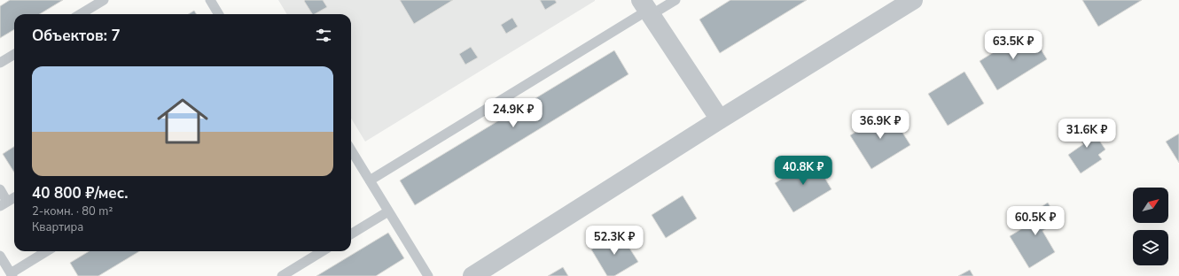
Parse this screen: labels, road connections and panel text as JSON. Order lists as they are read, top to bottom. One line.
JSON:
{"north":"top right","page":{"heading":"Объектов: 7","price":["63.5K ₽","24.9K ₽","36.9K ₽","31.6K ₽","40.8K ₽","60.5K ₽","52.3K ₽"],"list":[{"name":"40 800 ₽/мес.","note":"2-комн. · 80 m² · Квартира"}]}}
